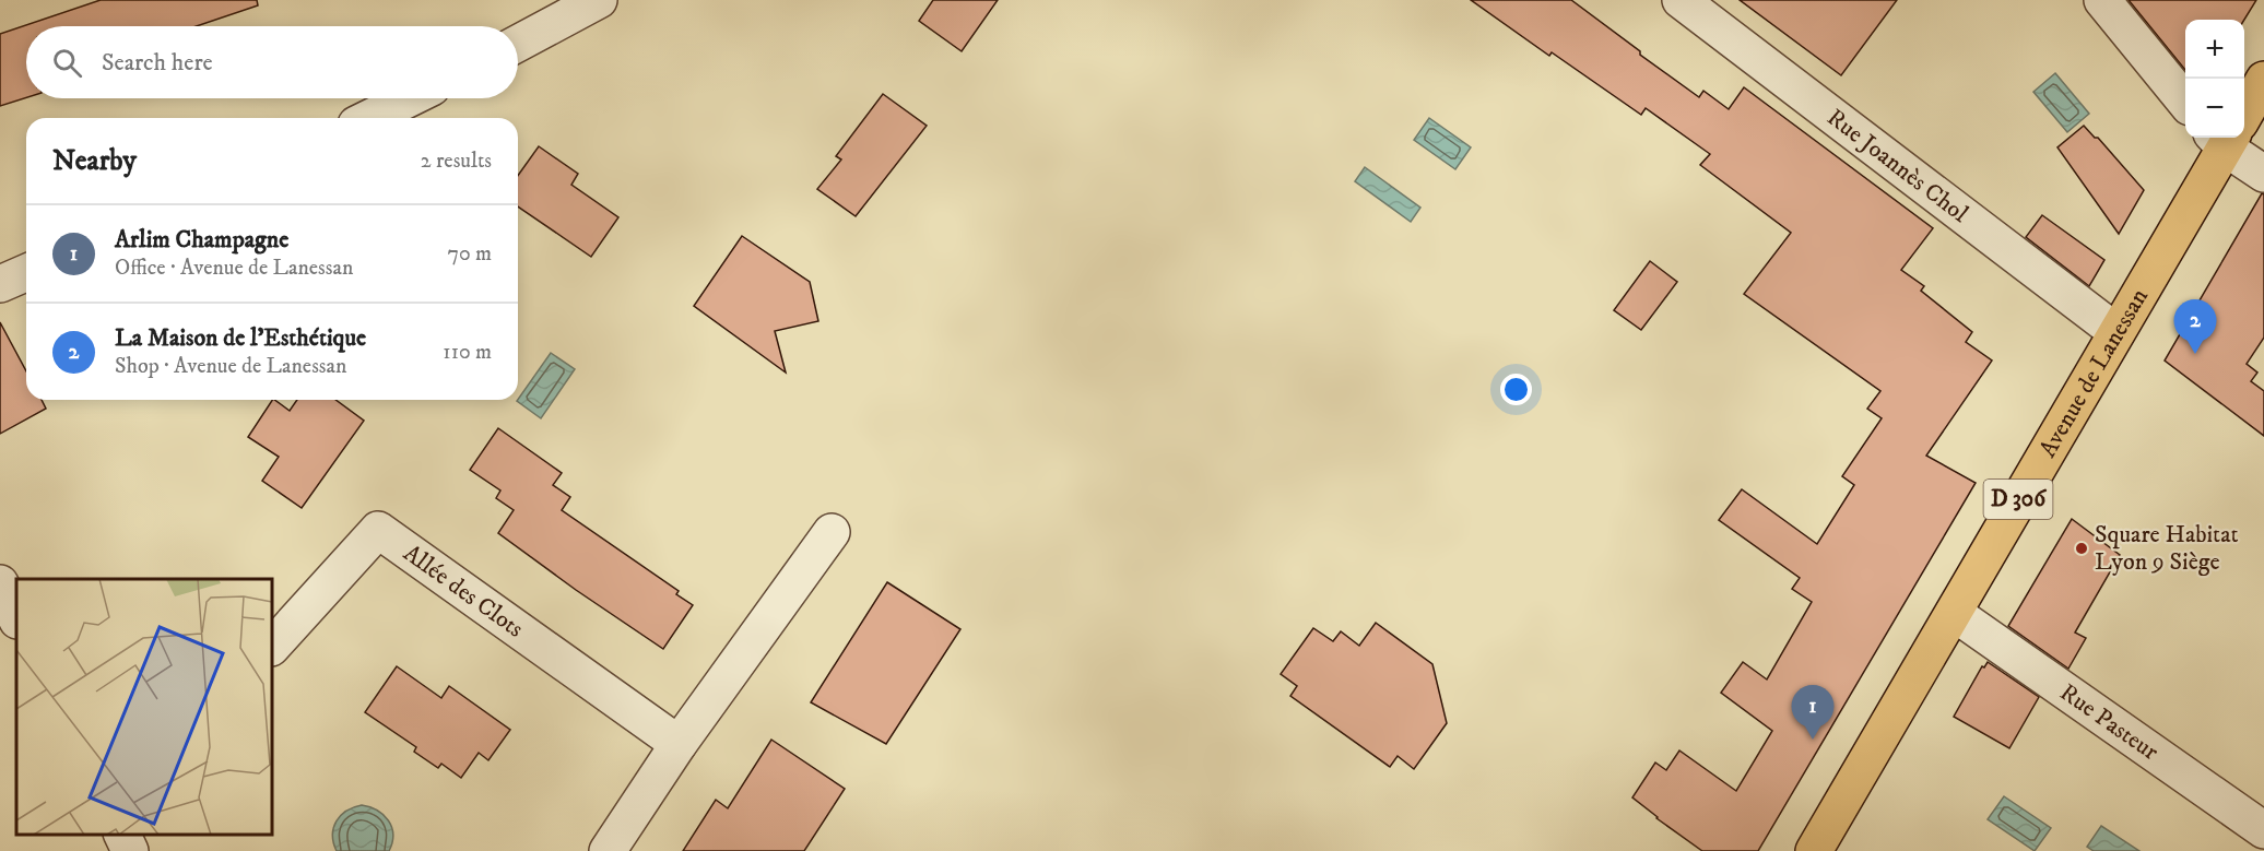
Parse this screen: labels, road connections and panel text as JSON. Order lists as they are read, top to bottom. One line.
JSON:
{"streets":{"main road":["Avenue de Lanessan","D 306"],"street":["Rue Joannès Chol","Allée des Clots","Rue Pasteur"]},"crossings":[["Rue Joannès Chol","Avenue de Lanessan"],["Avenue de Lanessan","Rue Pasteur"]],"places":["Square Habitat Lyon 9 Siège"],"page":{"map_buttons":["+","−"],"search":"Search here","heading":["Nearby","2 results"],"list":[{"mark":"1","name":"Arlim Champagne","note":"Office · Avenue de Lanessan","value":"70 m"},{"mark":"2","name":"La Maison de l'Esthétique","note":"Shop · Avenue de Lanessan","value":"110 m"}],"pins":["2","1"]}}
